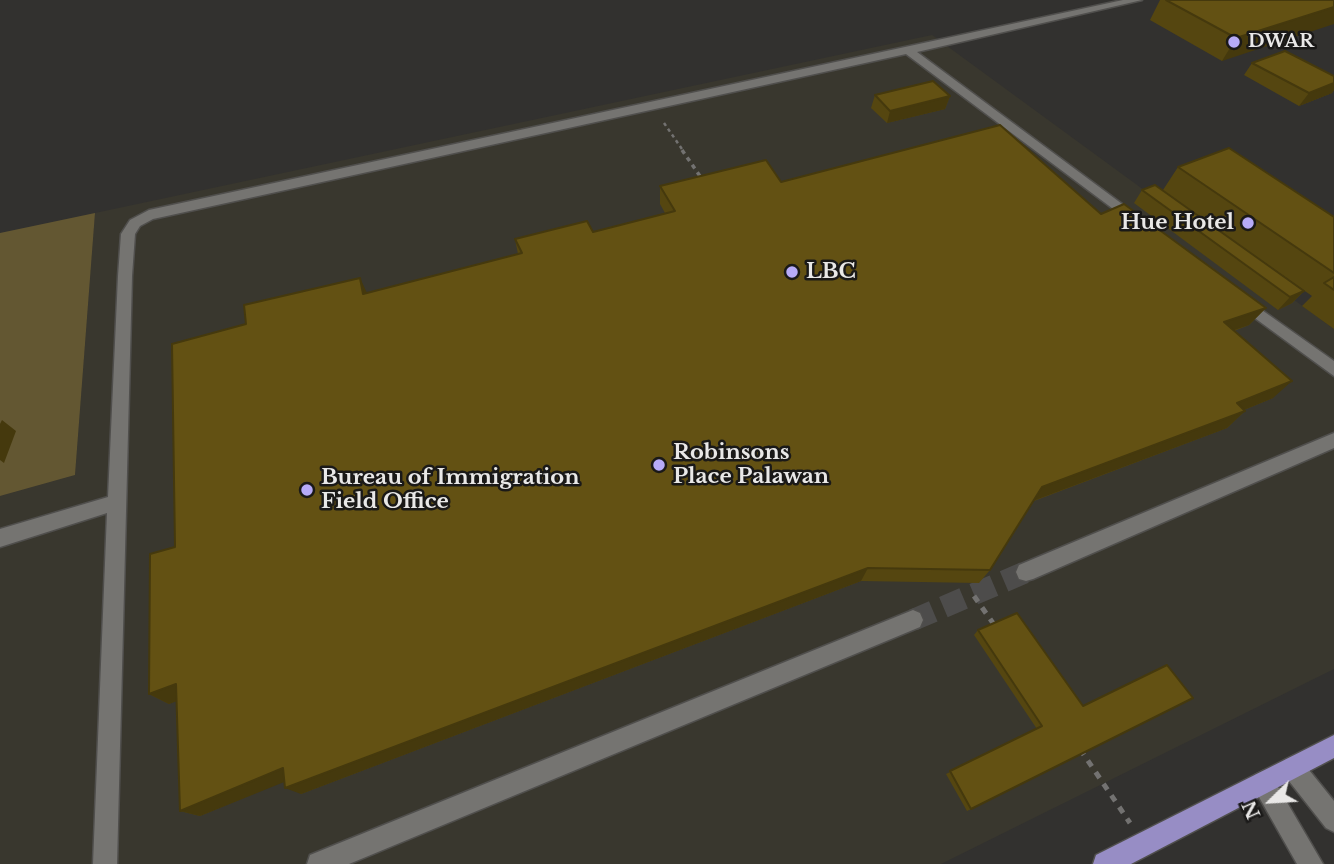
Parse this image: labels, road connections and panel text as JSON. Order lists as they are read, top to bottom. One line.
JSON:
{"places":["DWAR","Hue Hotel","LBC","Robinsons Place Palawan","Bureau of Immigration Field Office"],"north":"bottom left"}
